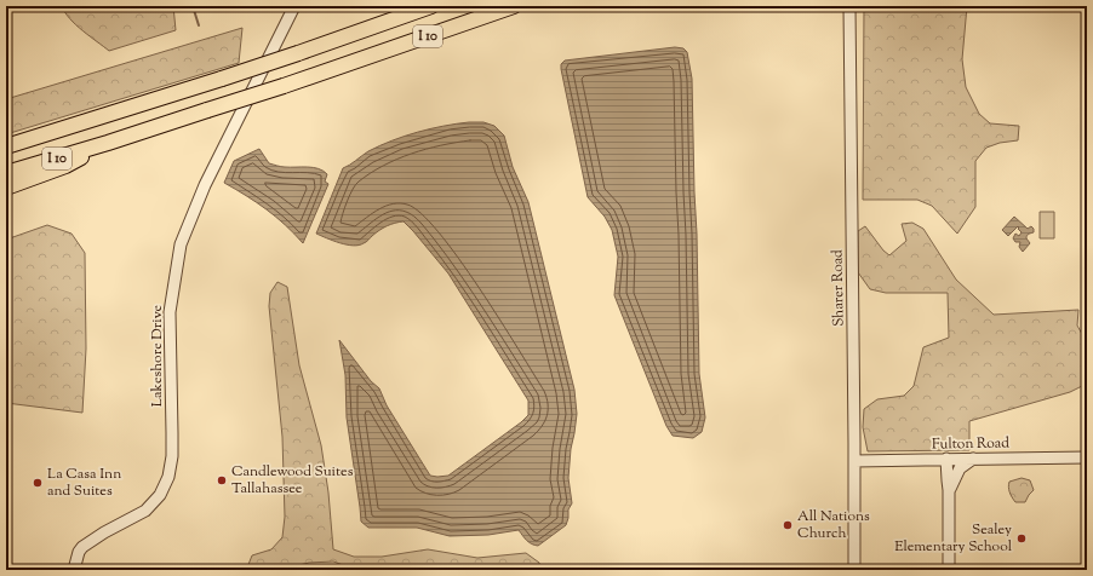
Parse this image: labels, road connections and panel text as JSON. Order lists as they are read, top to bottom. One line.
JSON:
{"streets":{"highway":["I 10"],"street":["Sharer Road","Lakeshore Drive","Fulton Road"]},"crossings":[["Sharer Road","Fulton Road"]],"places":["Candlewood Suites Tallahassee","La Casa Inn and Suites","All Nations Church","Sealey Elementary School"]}
